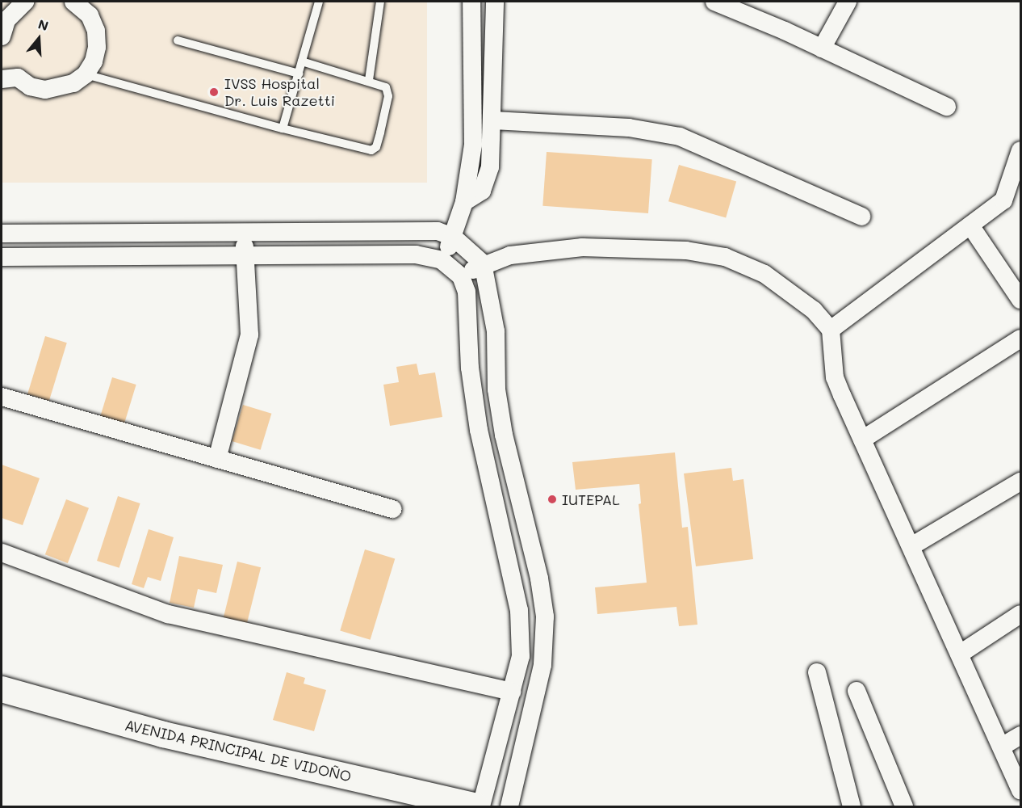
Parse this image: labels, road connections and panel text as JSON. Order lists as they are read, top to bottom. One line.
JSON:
{"streets":{"main road":["AVENIDA PRINCIPAL DE VIDOÑO"]},"places":["IVSS Hospital Dr. Luis Razetti","IUTEPAL"],"north":"top"}
